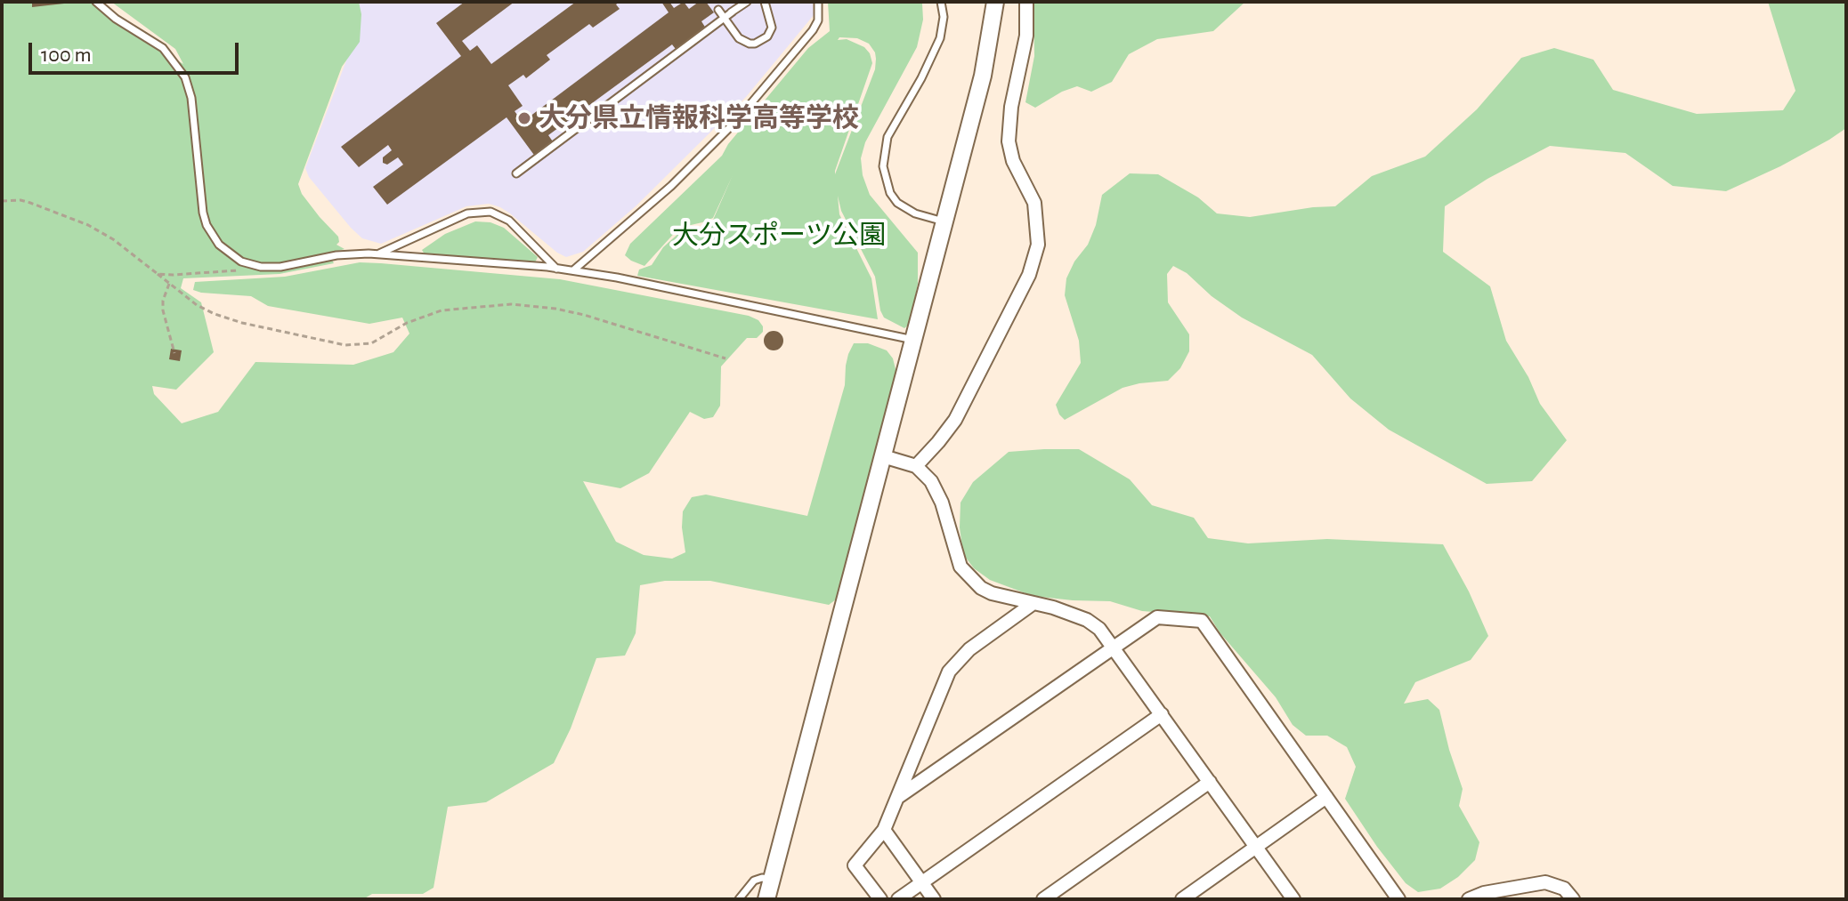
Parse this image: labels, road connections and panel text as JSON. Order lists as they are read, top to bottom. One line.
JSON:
{"parks":["大分スポーツ公園"],"places":["大分県立情報科学高等学校"],"scale_bar":"100 m"}
